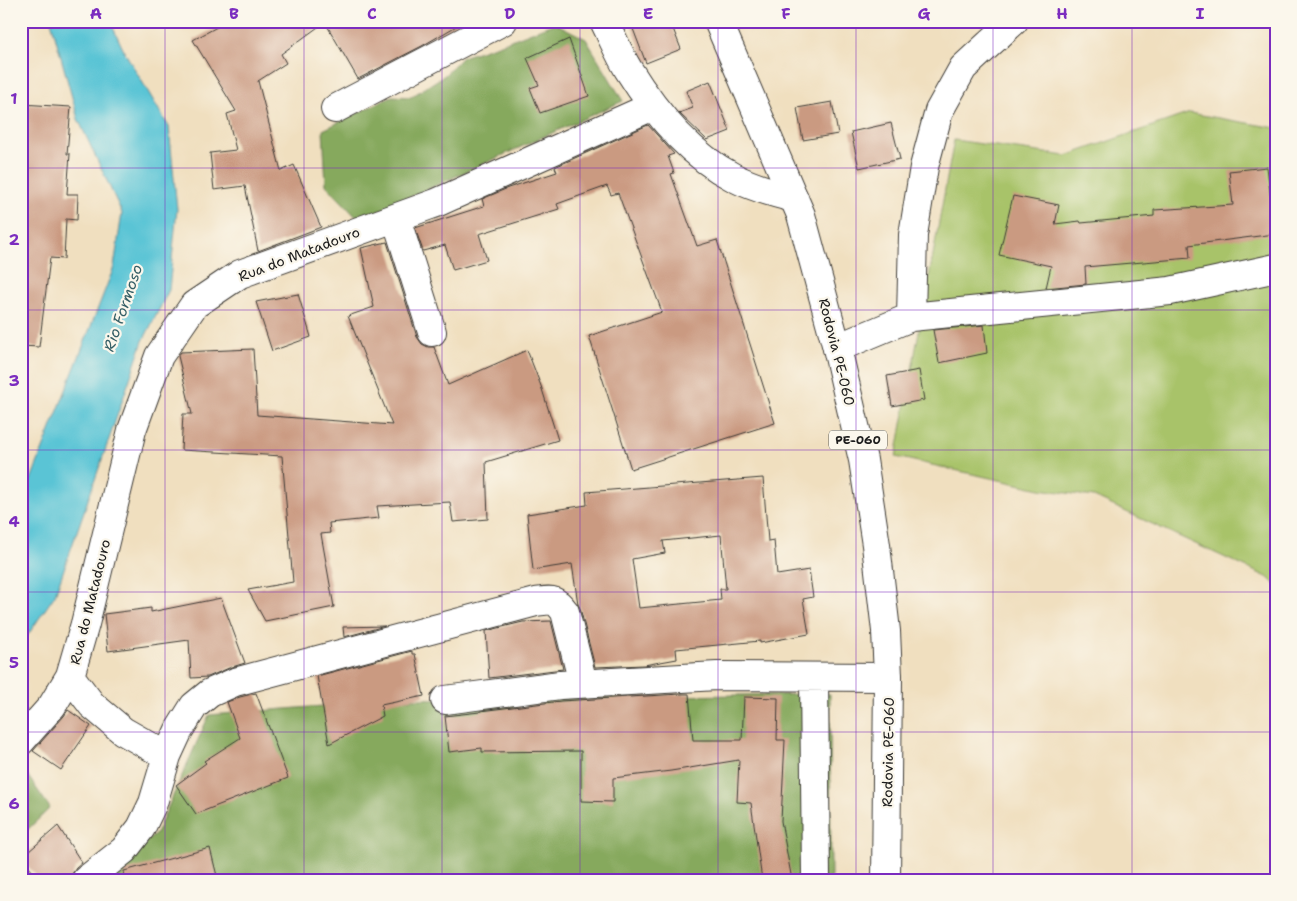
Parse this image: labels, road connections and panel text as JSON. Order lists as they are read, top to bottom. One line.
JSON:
{"streets":{"street":["Rua do Matadouro","Rodovia PE-060","PE-060"]},"water":["Rio Formoso"],"grid":{"columns":["A","B","C","D","E","F","G","H","I"],"rows":["1","2","3","4","5","6"]}}
